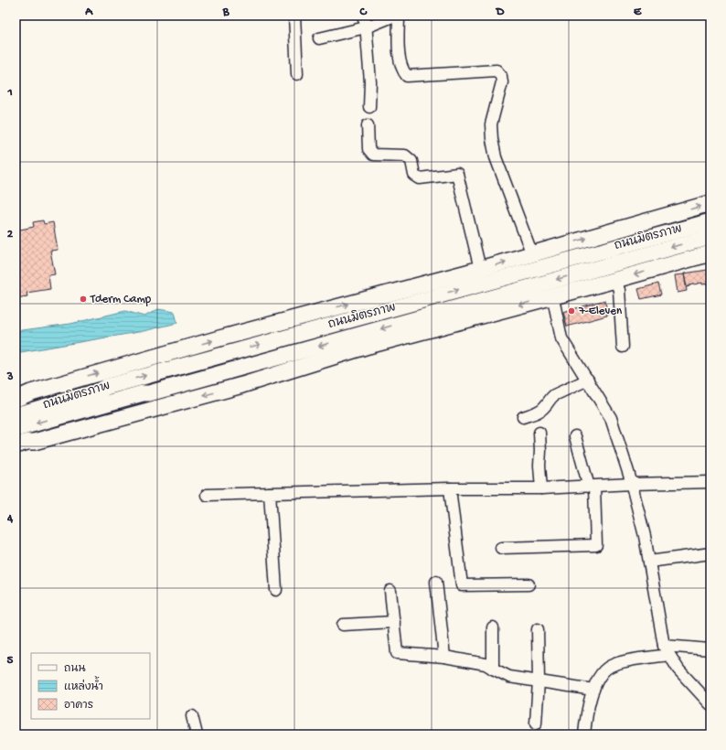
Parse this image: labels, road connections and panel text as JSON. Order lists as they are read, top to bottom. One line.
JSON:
{"streets":{"highway":["ถนนมิตรภาพ"]},"places":["Tderm Camp","7-Eleven"],"legend":["ถนน","แหล่งน้ำ","อาคาร"],"grid":{"columns":["A","B","C","D","E"],"rows":["1","2","3","4","5"]}}
